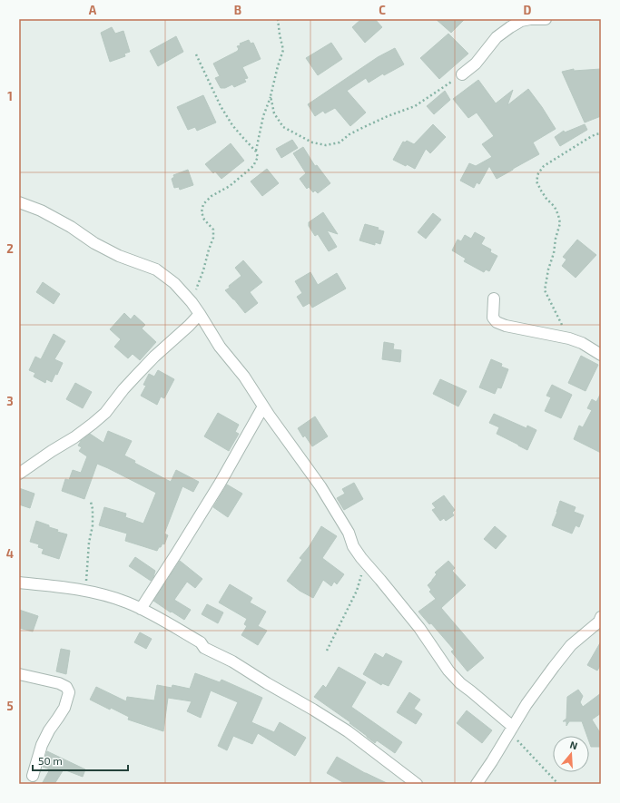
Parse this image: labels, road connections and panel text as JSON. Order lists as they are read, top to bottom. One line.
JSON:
{"scale_bar":"50 m","north":"top","grid":{"columns":["A","B","C","D"],"rows":["1","2","3","4","5"]}}
